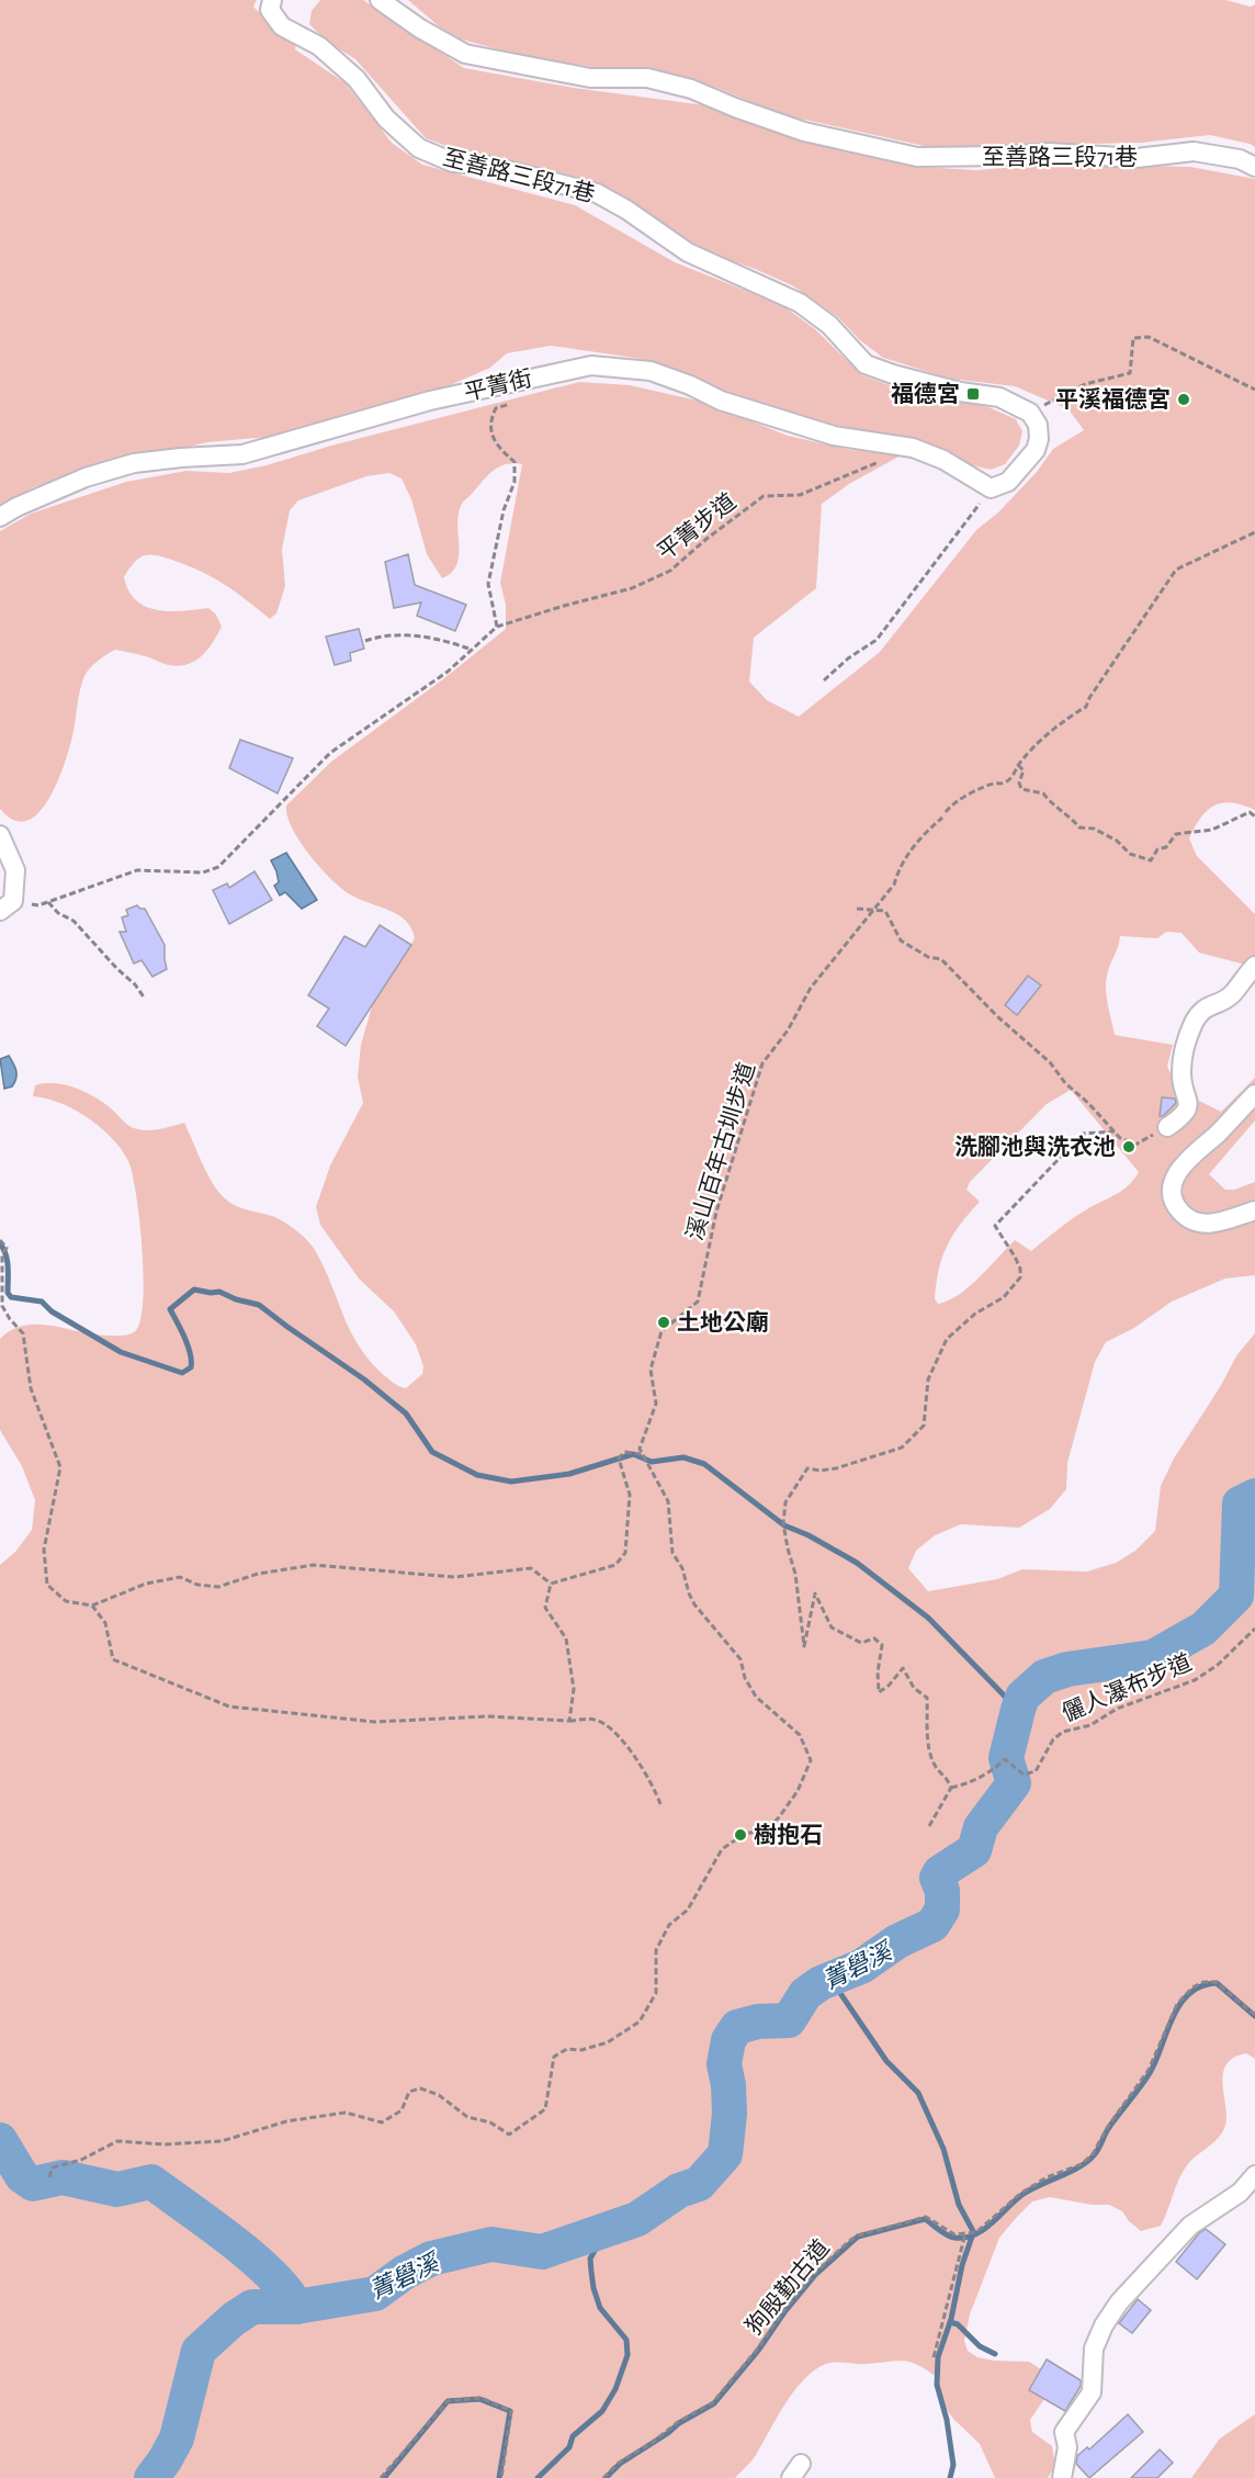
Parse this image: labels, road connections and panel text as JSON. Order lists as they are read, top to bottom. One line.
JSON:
{"streets":{"street":["至善路三段71巷","平菁街"],"path":["平菁步道","溪山百年古圳步道","儷人瀑布步道","狗殷勤古道"]},"crossings":[["平菁街","平菁步道"]],"water":["菁礐溪"],"places":{"transit":["福德宮"],"other":["平溪福德宮","洗腳池與洗衣池","土地公廟","樹抱石"]}}
